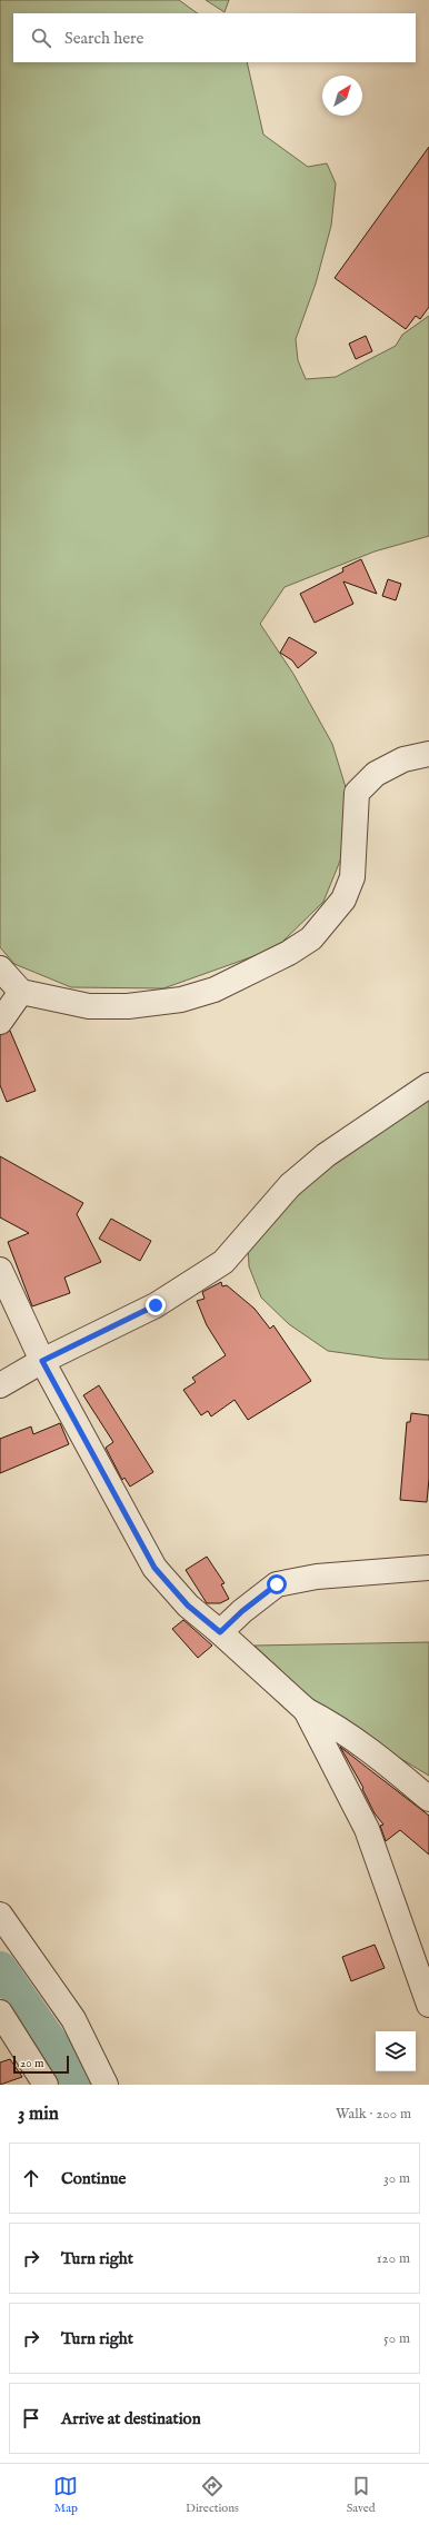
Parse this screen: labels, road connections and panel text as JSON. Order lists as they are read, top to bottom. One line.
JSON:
{"scale_bar":"20 m","north":"top right","page":{"search":"Search here","scale":"20 m","heading":["3 min","Walk · 200 m"],"list":[["Continue","30 m"],["Turn right","120 m"],["Turn right","50 m"],"Arrive at destination"],"nav":["Map","Directions","Saved"]}}
